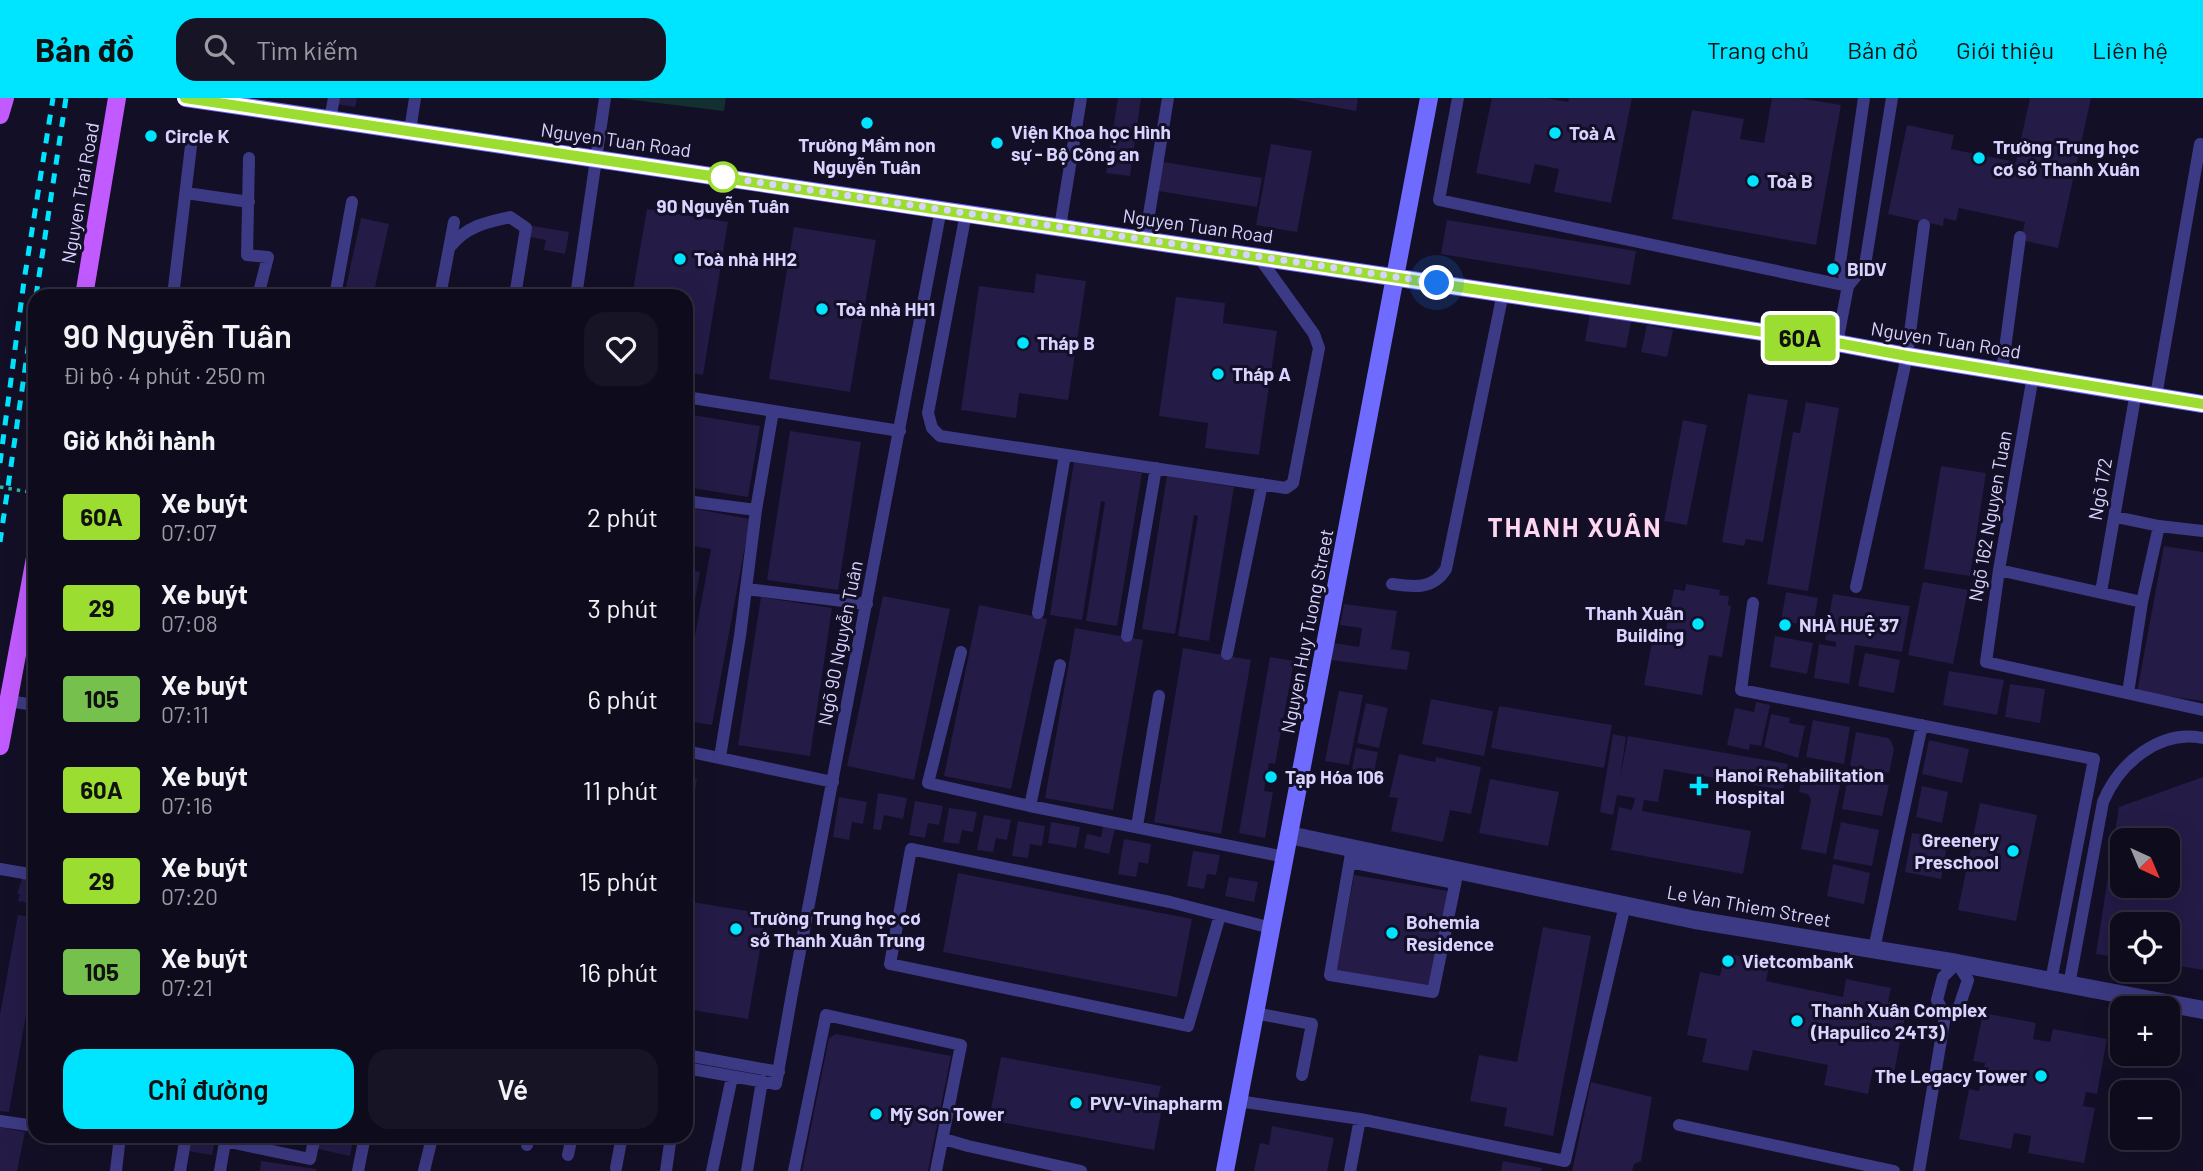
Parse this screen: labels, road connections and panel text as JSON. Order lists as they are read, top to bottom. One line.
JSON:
{"streets":{"main road":["Nguyen Trai Road"],"street":["Nguyen Tuan Road","Nguyen Huy Tuong Street","Le Van Thiem Street"],"lane":["Ngõ 172","Ngõ 162 Nguyen Tuan","Ngõ 90 Nguyễn Tuân"]},"crossings":[["Nguyen Tuan Road","Ngõ 172"],["Nguyen Tuan Road","Ngõ 162 Nguyen Tuan"],["Nguyen Tuan Road","Nguyen Huy Tuong Street"],["Nguyen Tuan Road","Ngõ 90 Nguyễn Tuân"],["Nguyen Huy Tuong Street","Le Van Thiem Street"]],"districts":["THANH XUÂN"],"places":{"other":["Trường Mầm non Nguyễn Tuân","Toà A","Circle K","Viện Khoa học Hình sự - Bộ Công an","Trường Trung học cơ sở Thanh Xuân","90 Nguyễn Tuân","Toà B","Toà nhà HH2","BIDV","Toà nhà HH1","Tháp B","Tháp A","Thanh Xuân Building","NHÀ HUỆ 37","Tạp Hóa 106","Greenery Preschool","Trường Trung học cơ sở Thanh Xuân Trung","Bohemia Residence","Vietcombank","Thanh Xuân Complex (Hapulico 24T3)","The Legacy Tower","PVV-Vinapharm","Mỹ Sơn Tower"],"health":["Hanoi Rehabilitation Hospital"]},"lines":["bus line 60A"],"north":"bottom right","page":{"header":"Bản đồ","search":"Tìm kiếm","nav":["Trang chủ","Bản đồ","Giới thiệu","Liên hệ"],"on_map":"60A","heading":[["90 Nguyễn Tuân","Đi bộ · 4 phút · 250 m"],"Giờ khởi hành"],"list":[{"mark":"60A","name":"Xe buýt","note":"07:07","value":"2 phút"},{"mark":"29","name":"Xe buýt","note":"07:08","value":"3 phút"},{"mark":"105","name":"Xe buýt","note":"07:11","value":"6 phút"},{"mark":"60A","name":"Xe buýt","note":"07:16","value":"11 phút"},{"mark":"29","name":"Xe buýt","note":"07:20","value":"15 phút"},{"mark":"105","name":"Xe buýt","note":"07:21","value":"16 phút"}],"map_buttons":["+","−"],"buttons":["Chỉ đường","Vé"]}}
